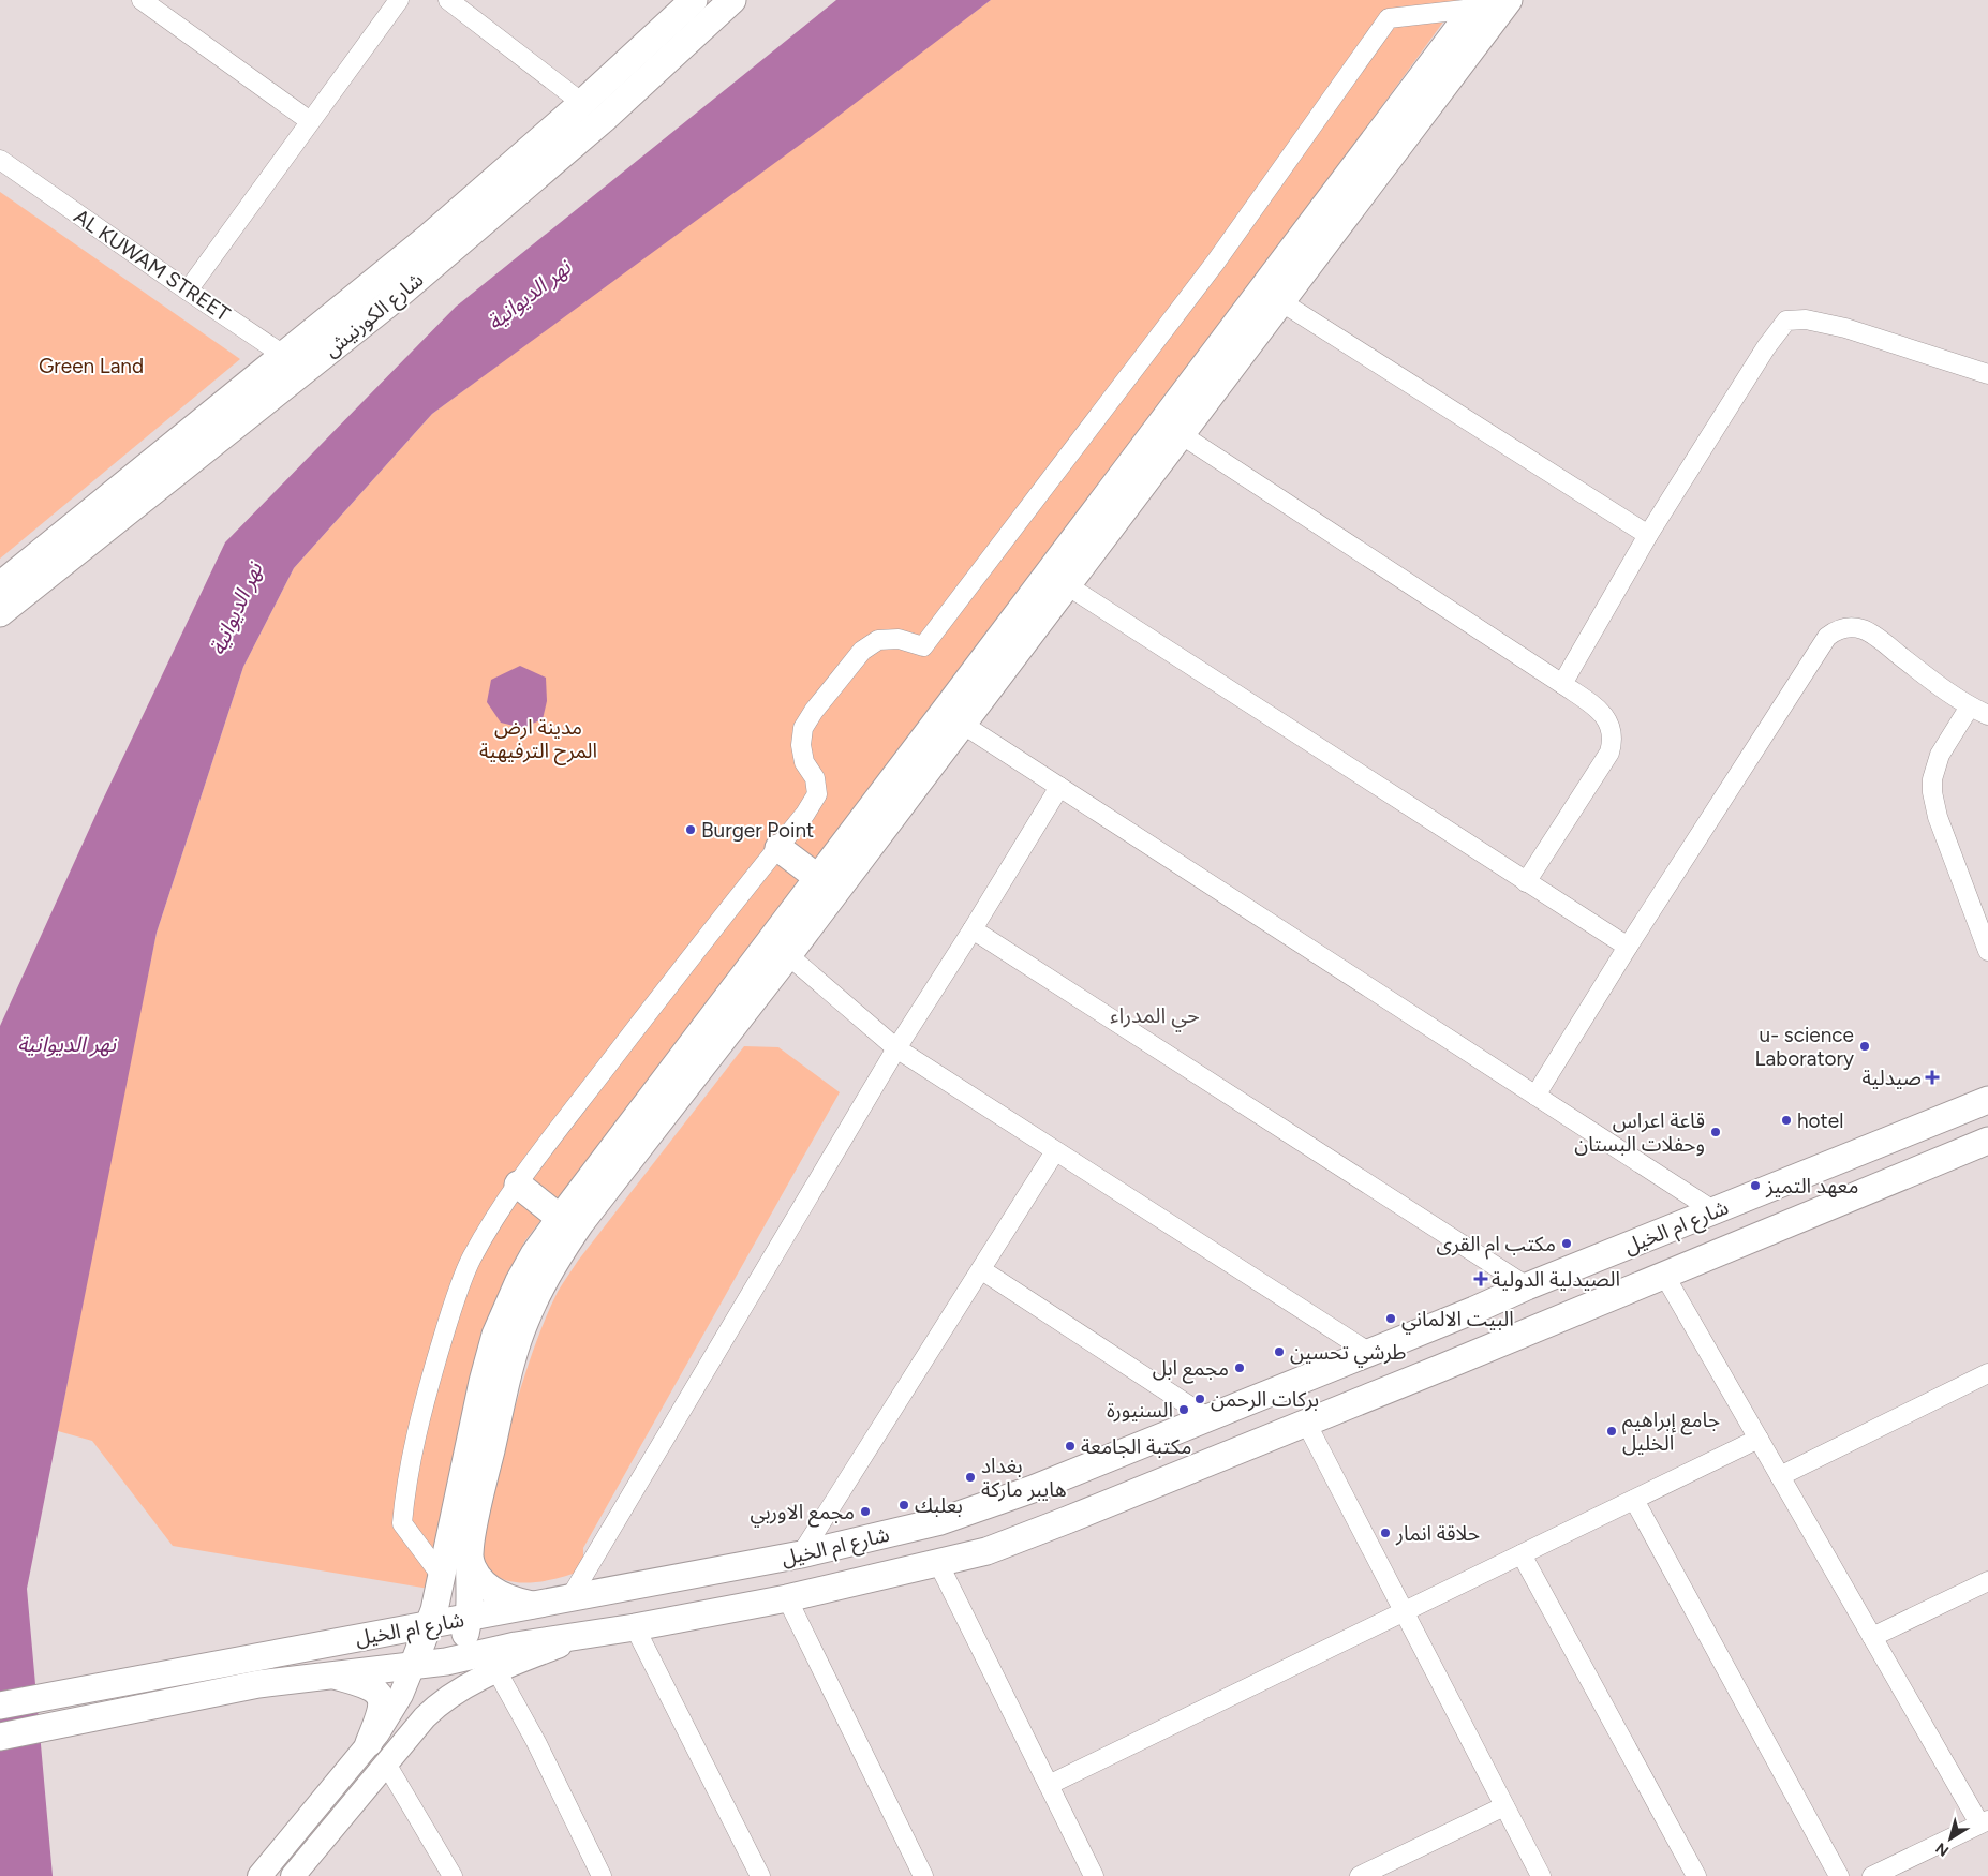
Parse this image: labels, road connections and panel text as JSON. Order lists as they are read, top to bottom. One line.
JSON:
{"streets":{"main road":["شارع الكورنيش","شارع ام الخيل"],"street":["AL KUWAM STREET"]},"crossings":[["AL KUWAM STREET","شارع الكورنيش"]],"districts":["حي المدراء"],"water":["نهر الديوانية"],"parks":["Green Land","مدينة ارض المرح الترفيهية"],"places":{"other":["Burger Point","u- science Laboratory","hotel","قاعة اعراس وحفلات البستان","معهد التميز","مكتب ام القرى","البيت الالماني","طرشي تحسين","مجمع ابل","بركات الرحمن","السنيورة","جامع إبراهيم الخليل","مكتبة الجامعة","بغداد هايبر ماركة","بعلبك","مجمع الاوربي","حلاقة انمار"],"health":["صيدلية","الصيدلية الدولية"]},"north":"bottom left"}
